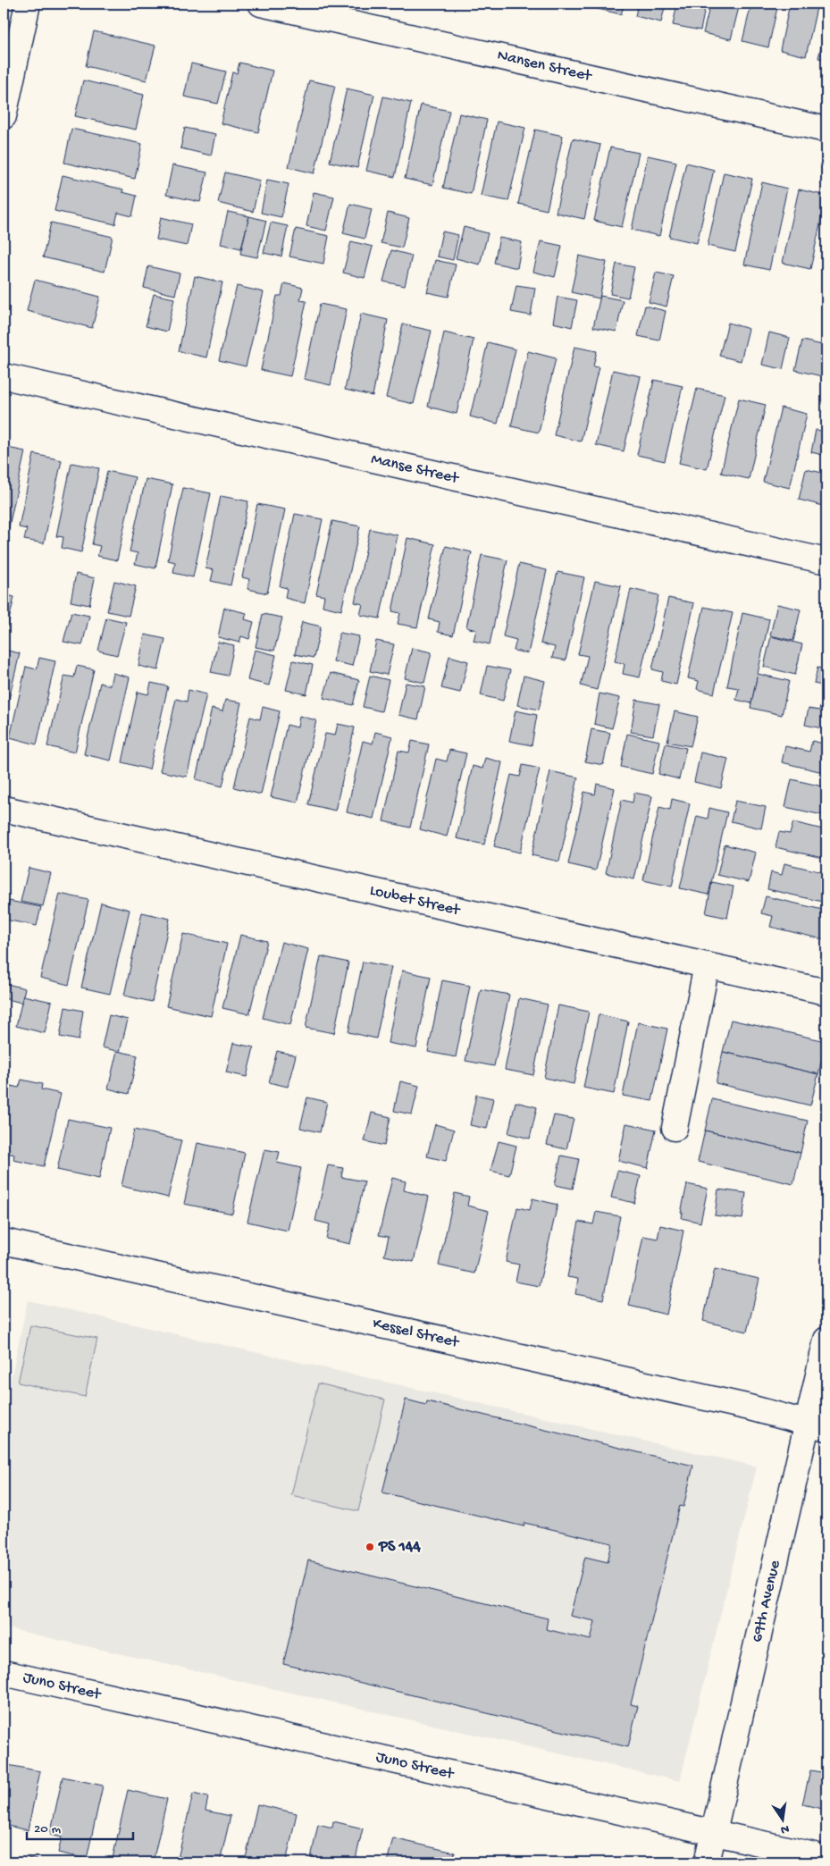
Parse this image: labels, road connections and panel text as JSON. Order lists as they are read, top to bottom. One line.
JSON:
{"streets":{"street":["Nansen Street","Manse Street","Loubet Street","Kessel Street","69th Avenue","Juno Street"]},"crossings":[["Kessel Street","69th Avenue"],["69th Avenue","Juno Street"]],"places":["PS 144"],"scale_bar":"20 m","north":"bottom"}
